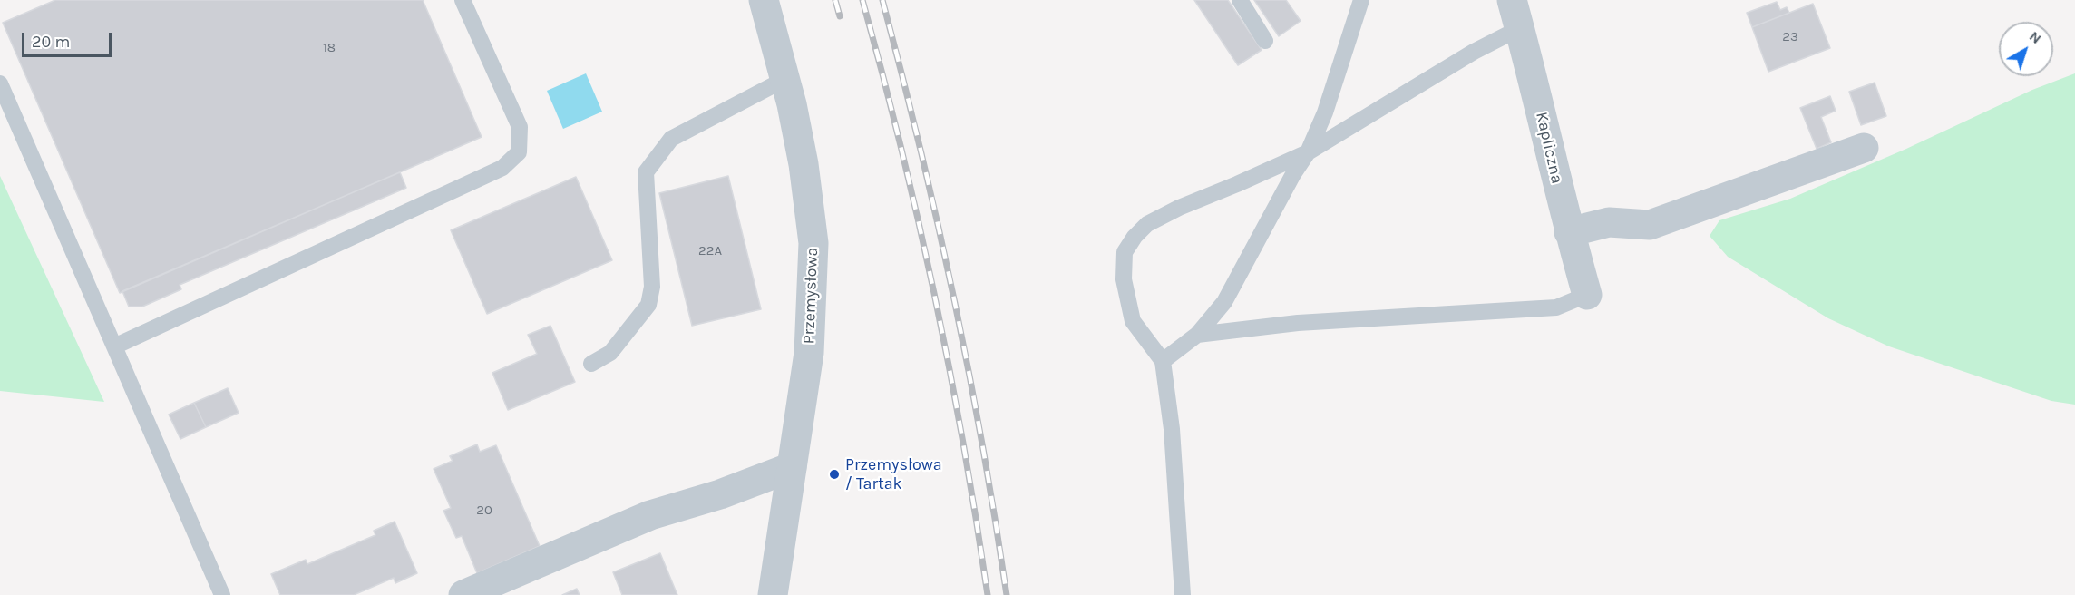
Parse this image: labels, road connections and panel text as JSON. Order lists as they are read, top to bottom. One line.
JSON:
{"streets":{"street":["Kapliczna","Przemysłowa"]},"places":["Przemysłowa / Tartak"],"house_numbers":["23","18","22A","20"],"scale_bar":"20 m","north":"top right"}
